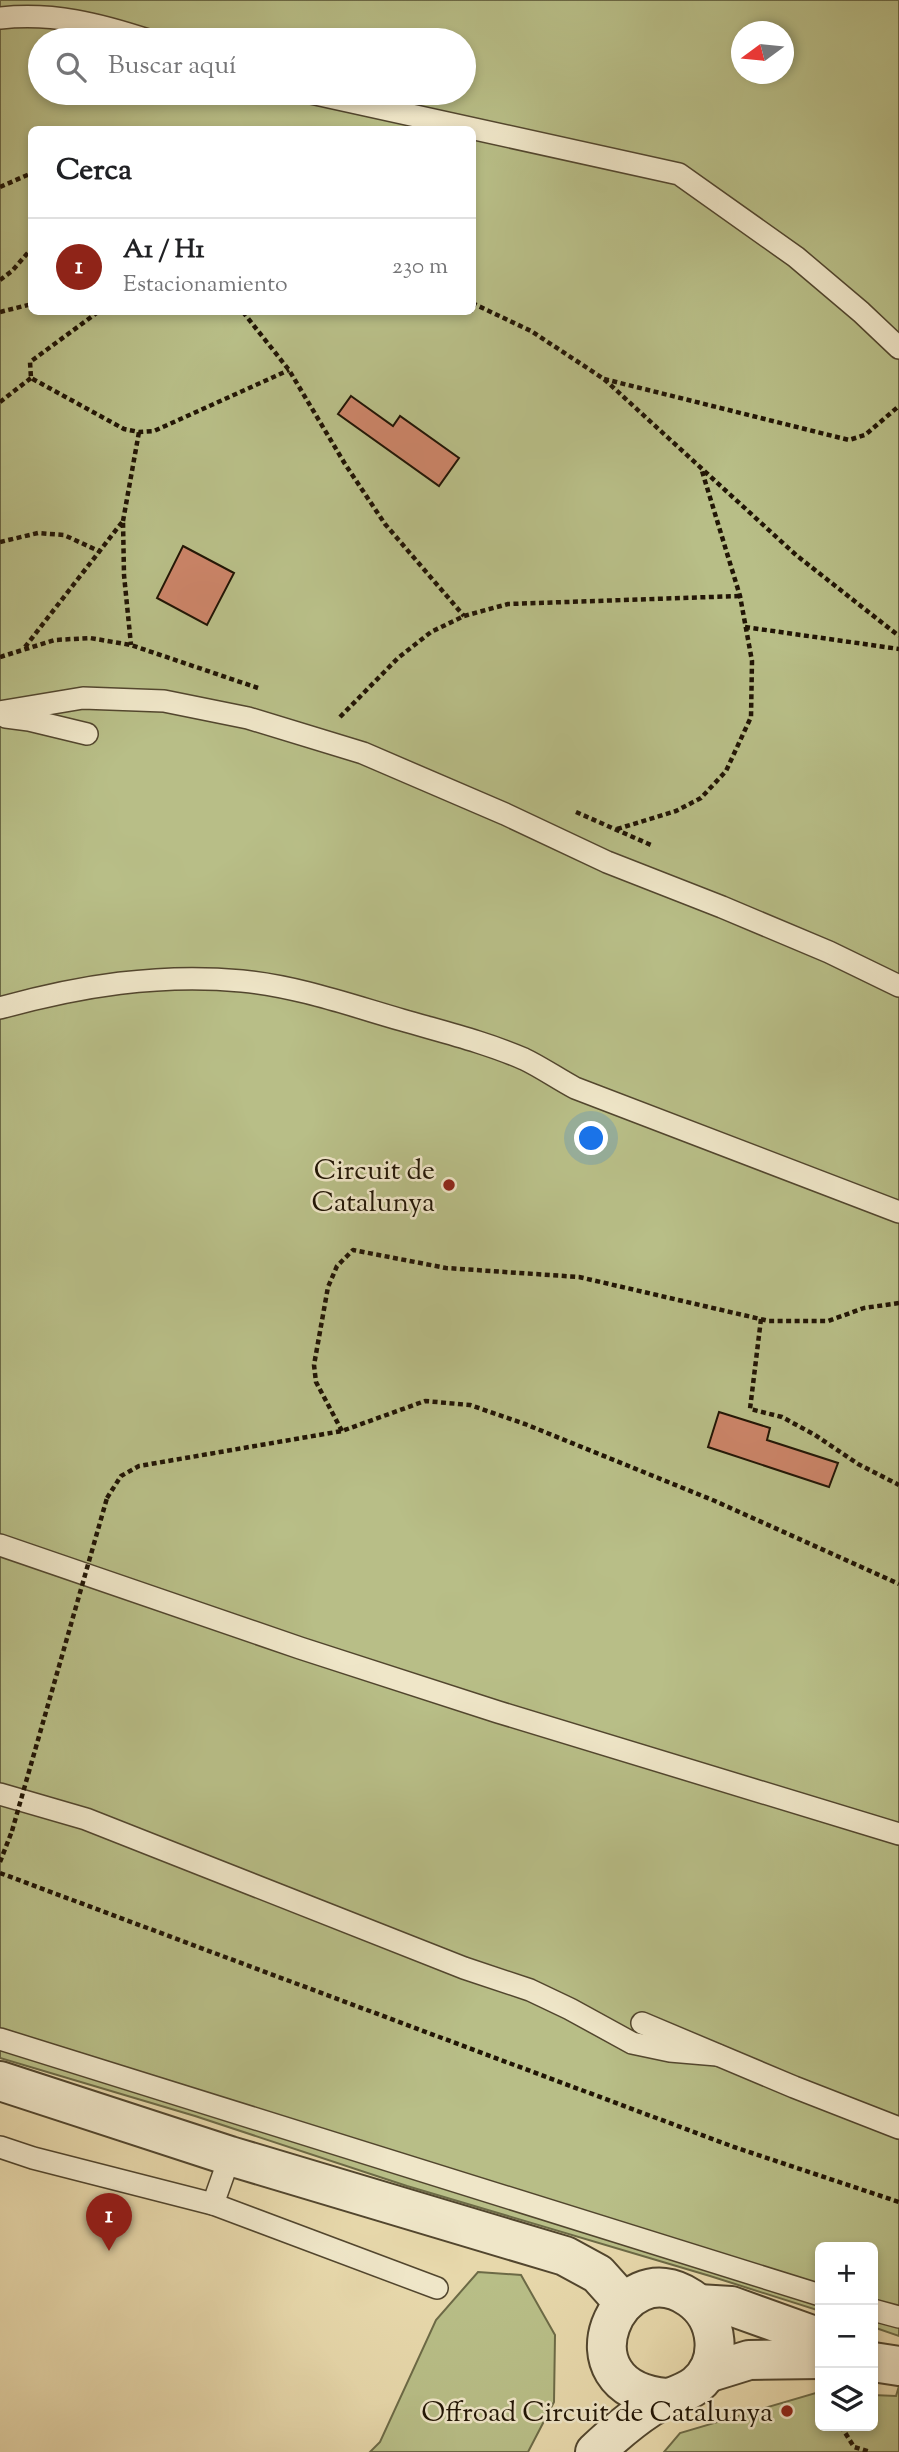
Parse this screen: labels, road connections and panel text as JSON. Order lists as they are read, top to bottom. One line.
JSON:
{"places":["Circuit de Catalunya","Offroad Circuit de Catalunya"],"north":"left","page":{"search":"Buscar aquí","heading":"Cerca","list":[{"mark":"1","name":"A1 / H1","note":"Estacionamiento","value":"230 m"}],"pins":"1","map_buttons":["+","−"]}}
